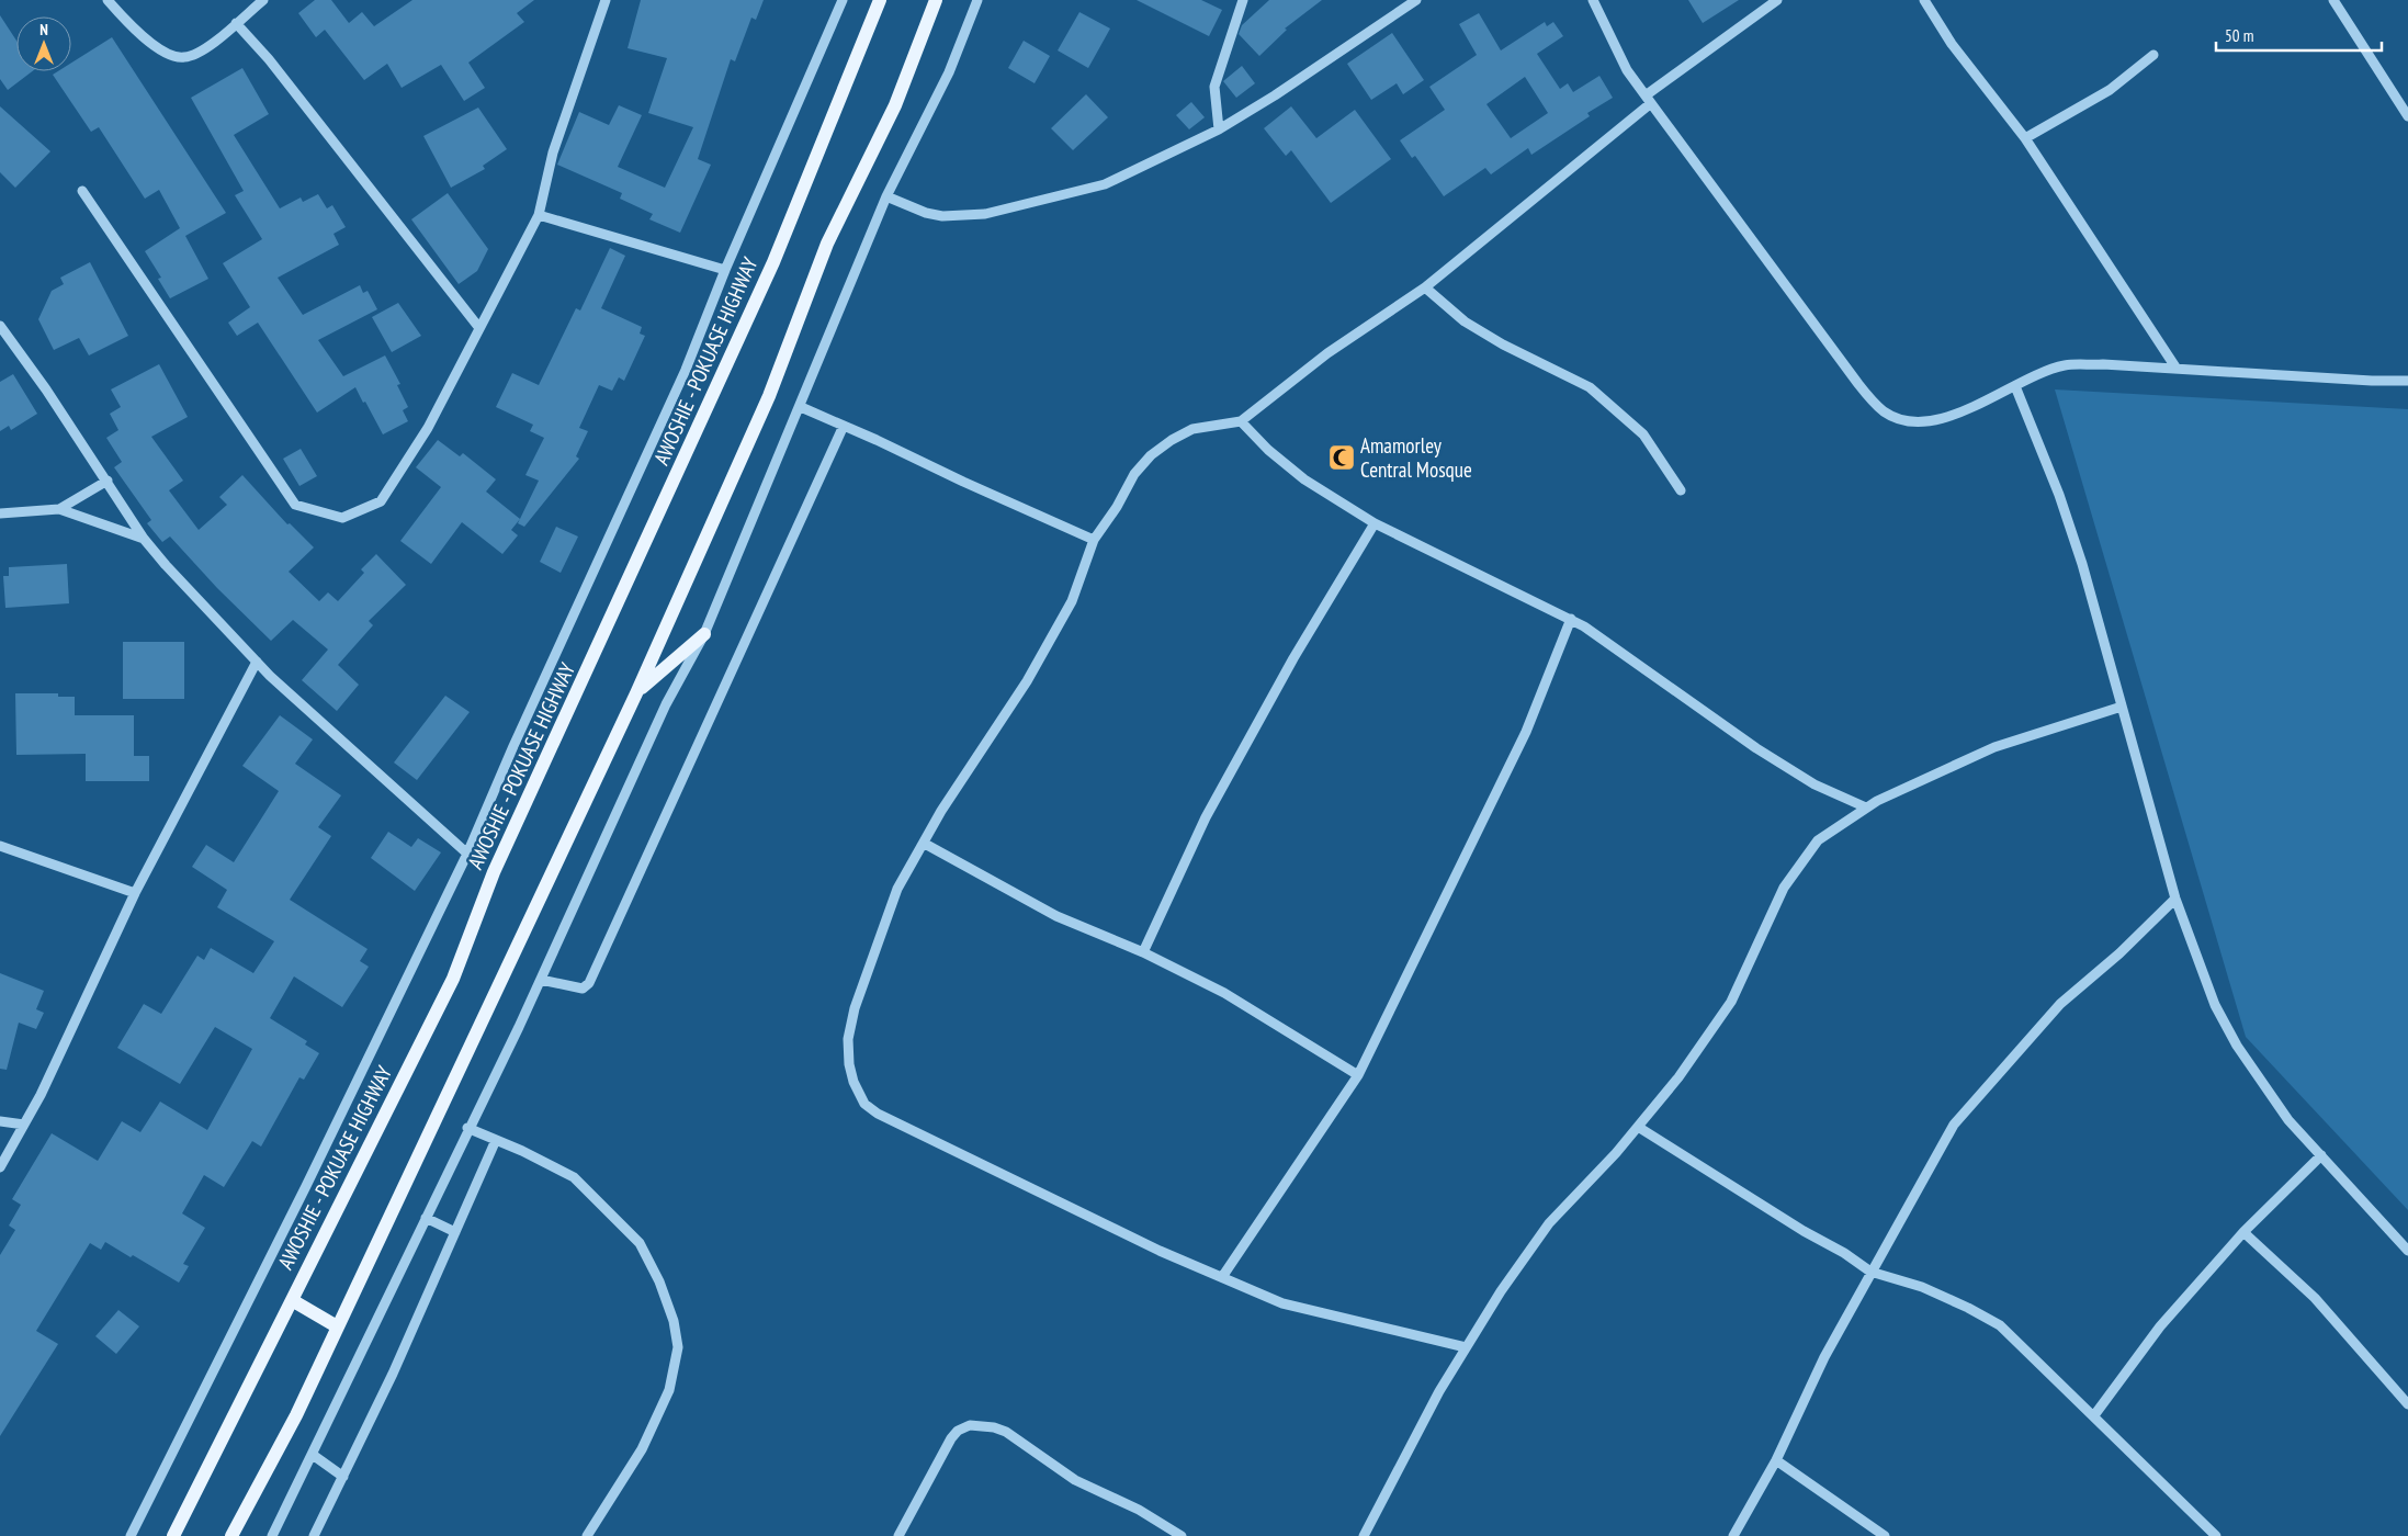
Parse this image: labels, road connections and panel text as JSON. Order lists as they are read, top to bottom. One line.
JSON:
{"streets":{"main road":["AWOSHIE - POKUASE HIGHWAY"]},"places":{"mosque":["Amamorley Central Mosque"]},"scale_bar":"50 m","north":"top"}
